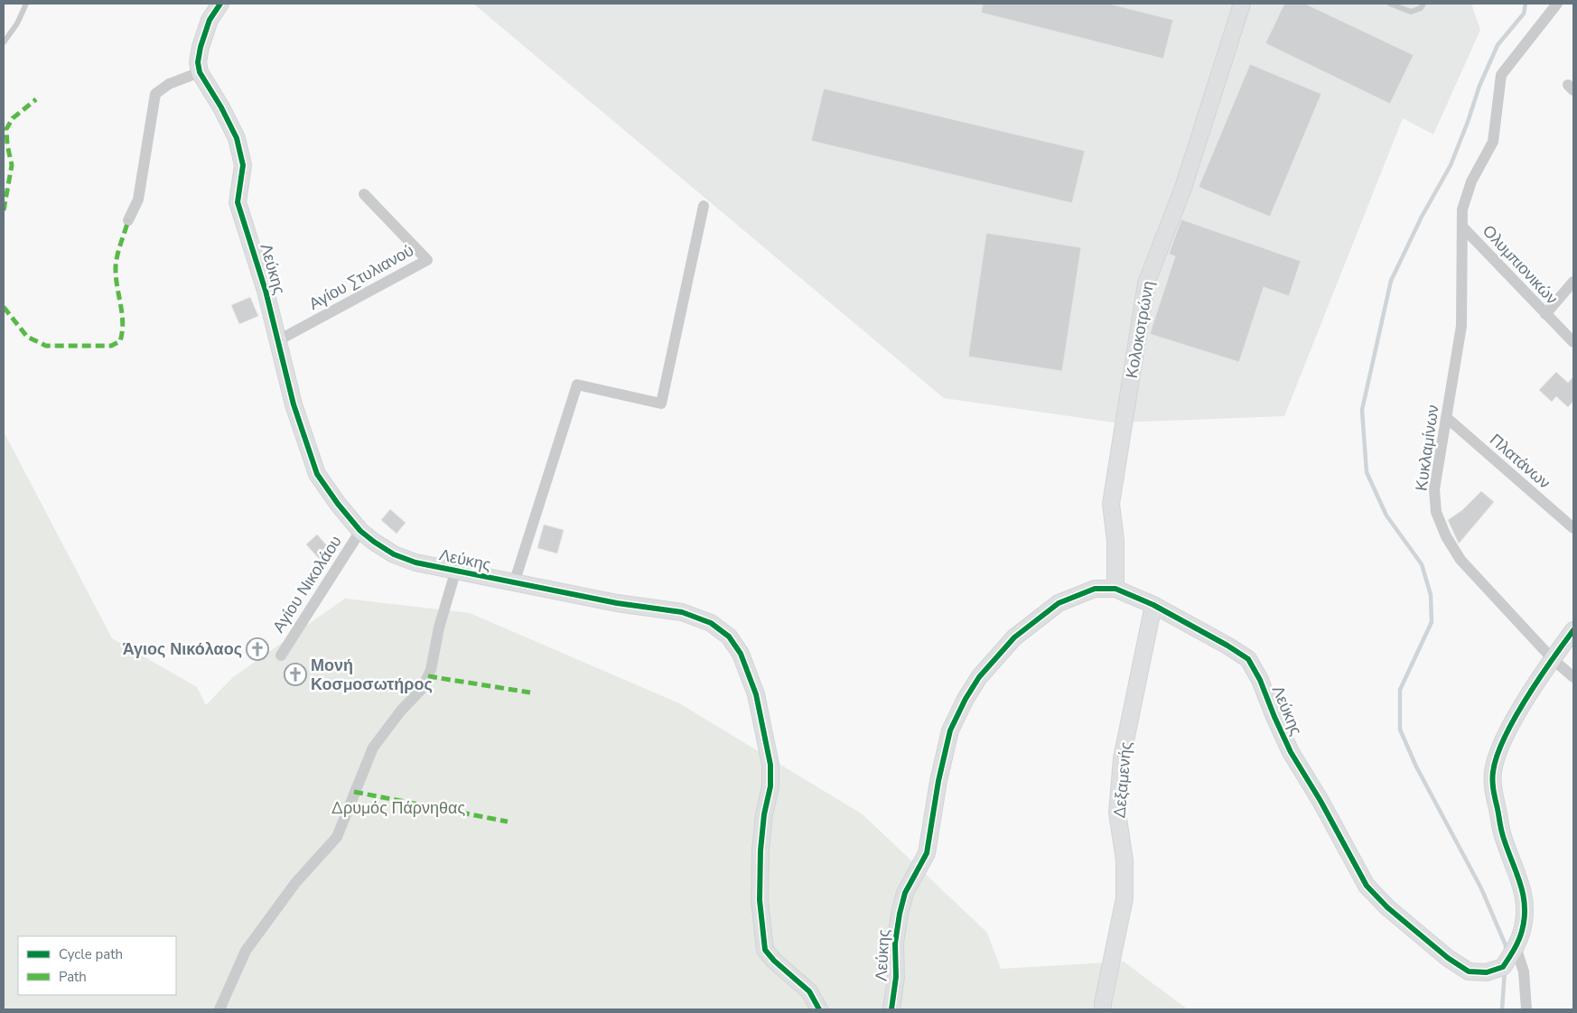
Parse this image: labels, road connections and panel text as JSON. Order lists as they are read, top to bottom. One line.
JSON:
{"streets":{"street":["Ολυμπιονικών","Λεύκης","Αγίου Στυλιανού","Κολοκοτρώνη","Κυκλαμίνων","Πλατάνων","Αγίου Νικολάου","Δεξαμενής"]},"crossings":[["Ολυμπιονικών","Κυκλαμίνων"],["Λεύκης","Αγίου Στυλιανού"],["Λεύκης","Κολοκοτρώνη"],["Λεύκης","Κυκλαμίνων"],["Λεύκης","Αγίου Νικολάου"],["Λεύκης","Δεξαμενής"],["Κυκλαμίνων","Πλατάνων"]],"parks":["Δρυμός Πάρνηθας"],"places":{"church":["Άγιος Νικόλαος","Μονή Κοσμοσωτήρος"]},"legend":["Cycle path","Path"]}
